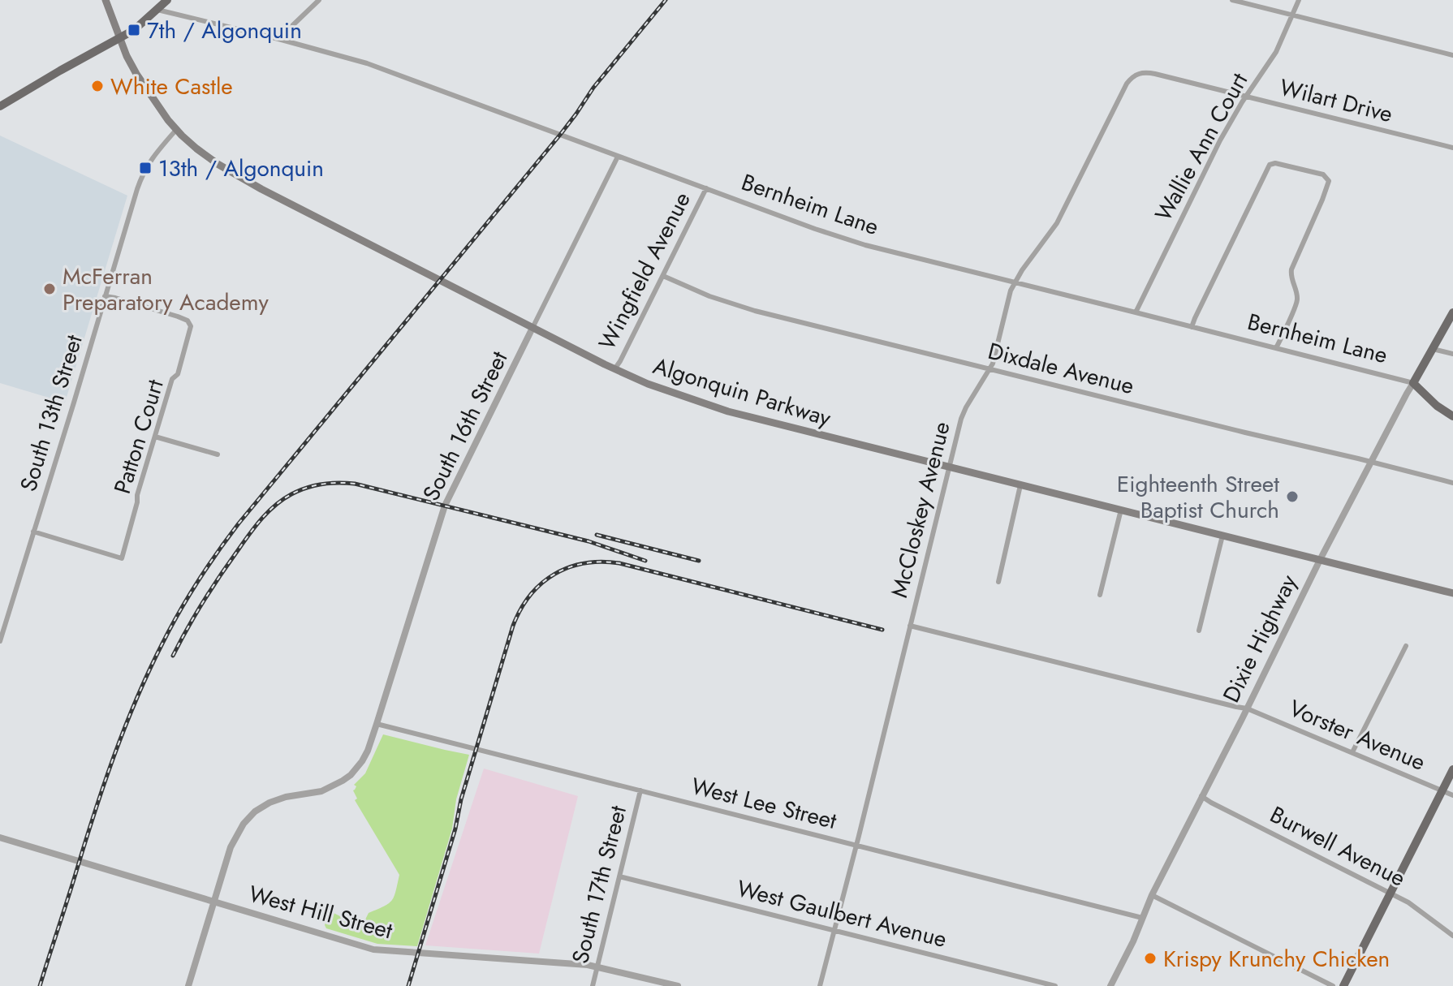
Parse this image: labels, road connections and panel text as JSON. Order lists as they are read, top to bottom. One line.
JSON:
{"streets":{"main road":["Bernheim Lane","Algonquin Parkway","Dixie Highway"],"street":["Wilart Drive","Wallie Ann Court","Wingfield Avenue","Dixdale Avenue","South 13th Street","South 16th Street","Patton Court","McCloskey Avenue","Vorster Avenue","West Lee Street","Burwell Avenue","South 17th Street","West Hill Street","West Gaulbert Avenue"]},"crossings":[["Wilart Drive","Wallie Ann Court"],["Wilart Drive","McCloskey Avenue"],["Wallie Ann Court","Bernheim Lane"],["Bernheim Lane","Wingfield Avenue"],["Bernheim Lane","South 16th Street"],["Bernheim Lane","McCloskey Avenue"],["Bernheim Lane","Dixie Highway"],["Wingfield Avenue","Dixdale Avenue"],["Wingfield Avenue","Algonquin Parkway"],["Dixdale Avenue","McCloskey Avenue"],["Dixdale Avenue","Dixie Highway"],["Algonquin Parkway","South 13th Street"],["Algonquin Parkway","South 16th Street"],["Algonquin Parkway","McCloskey Avenue"],["Algonquin Parkway","Dixie Highway"],["South 13th Street","Patton Court"],["South 16th Street","West Lee Street"],["South 16th Street","West Hill Street"],["McCloskey Avenue","Vorster Avenue"],["McCloskey Avenue","West Lee Street"],["McCloskey Avenue","West Gaulbert Avenue"],["Dixie Highway","Vorster Avenue"],["Dixie Highway","West Lee Street"],["Dixie Highway","Burwell Avenue"],["West Lee Street","South 17th Street"],["South 17th Street","West Hill Street"],["South 17th Street","West Gaulbert Avenue"]],"places":{"transit":["7th / Algonquin","13th / Algonquin"],"other":["White Castle","McFerran Preparatory Academy","Eighteenth Street Baptist Church","Krispy Krunchy Chicken"]}}
